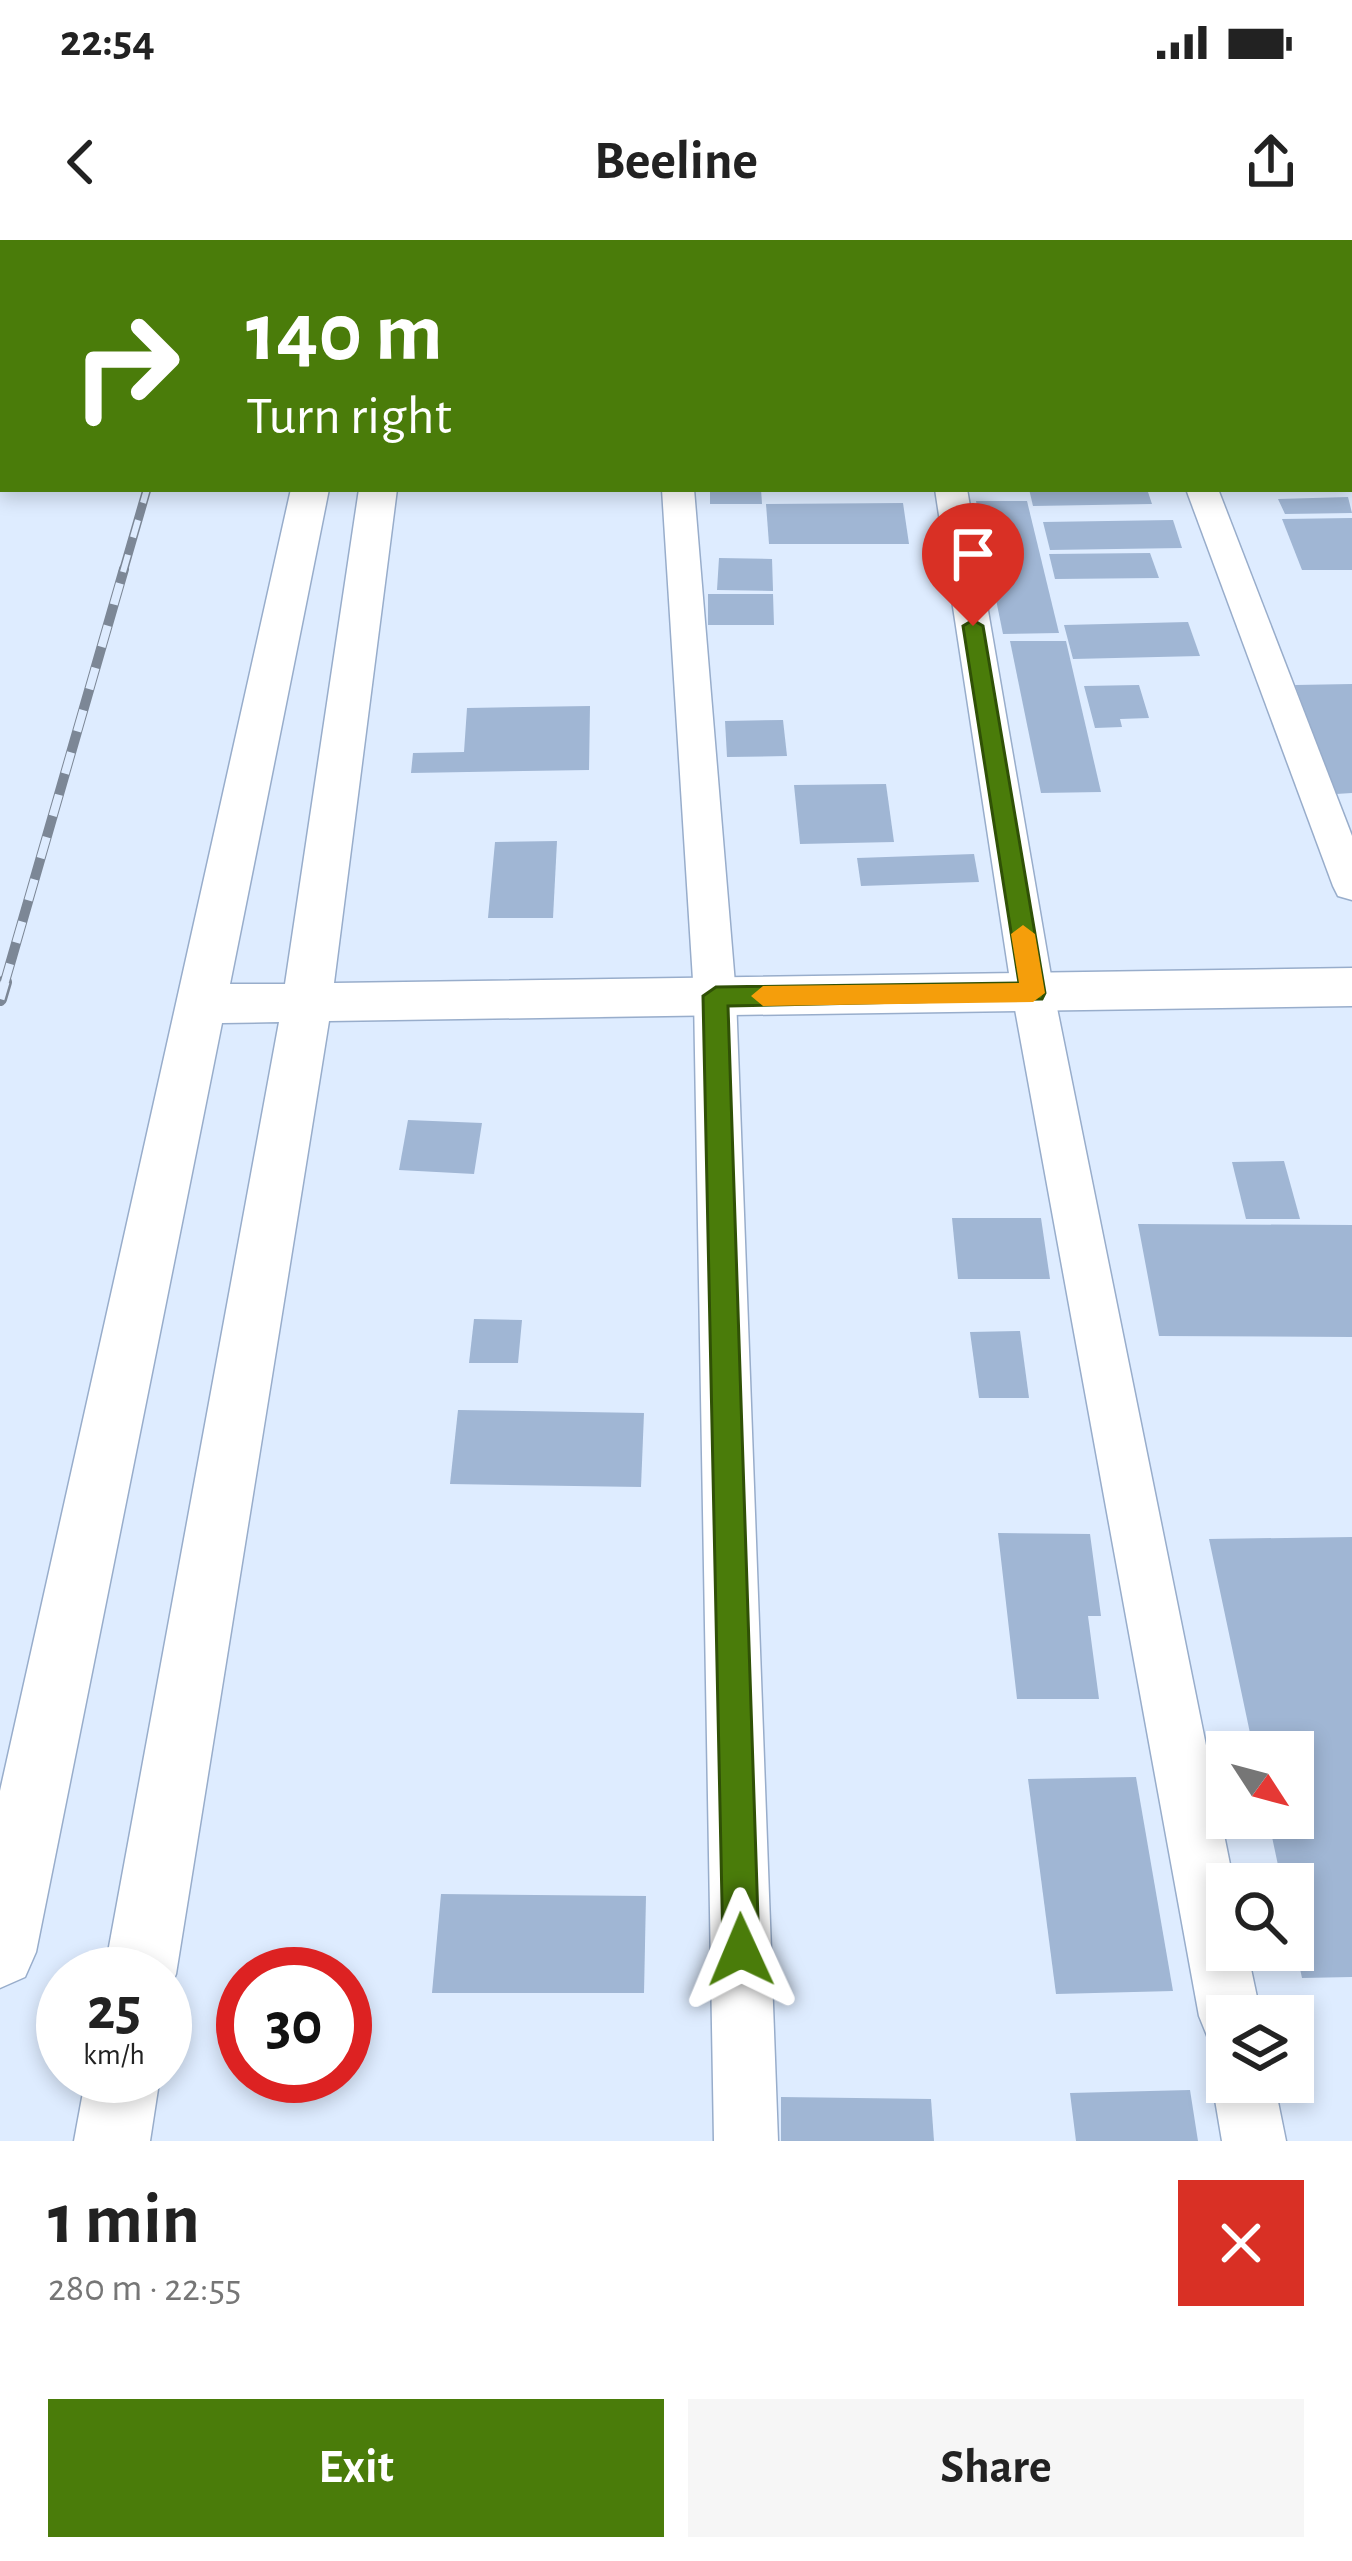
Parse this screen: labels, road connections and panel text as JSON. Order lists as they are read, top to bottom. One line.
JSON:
{"north":"bottom right","page":{"status":"22:54","header":"Beeline","turn":["140 m","Turn right"],"speed":"25 km/h","limit":"30","heading":["1 min","280 m · 22:55"],"buttons":["Exit","Share"]}}
